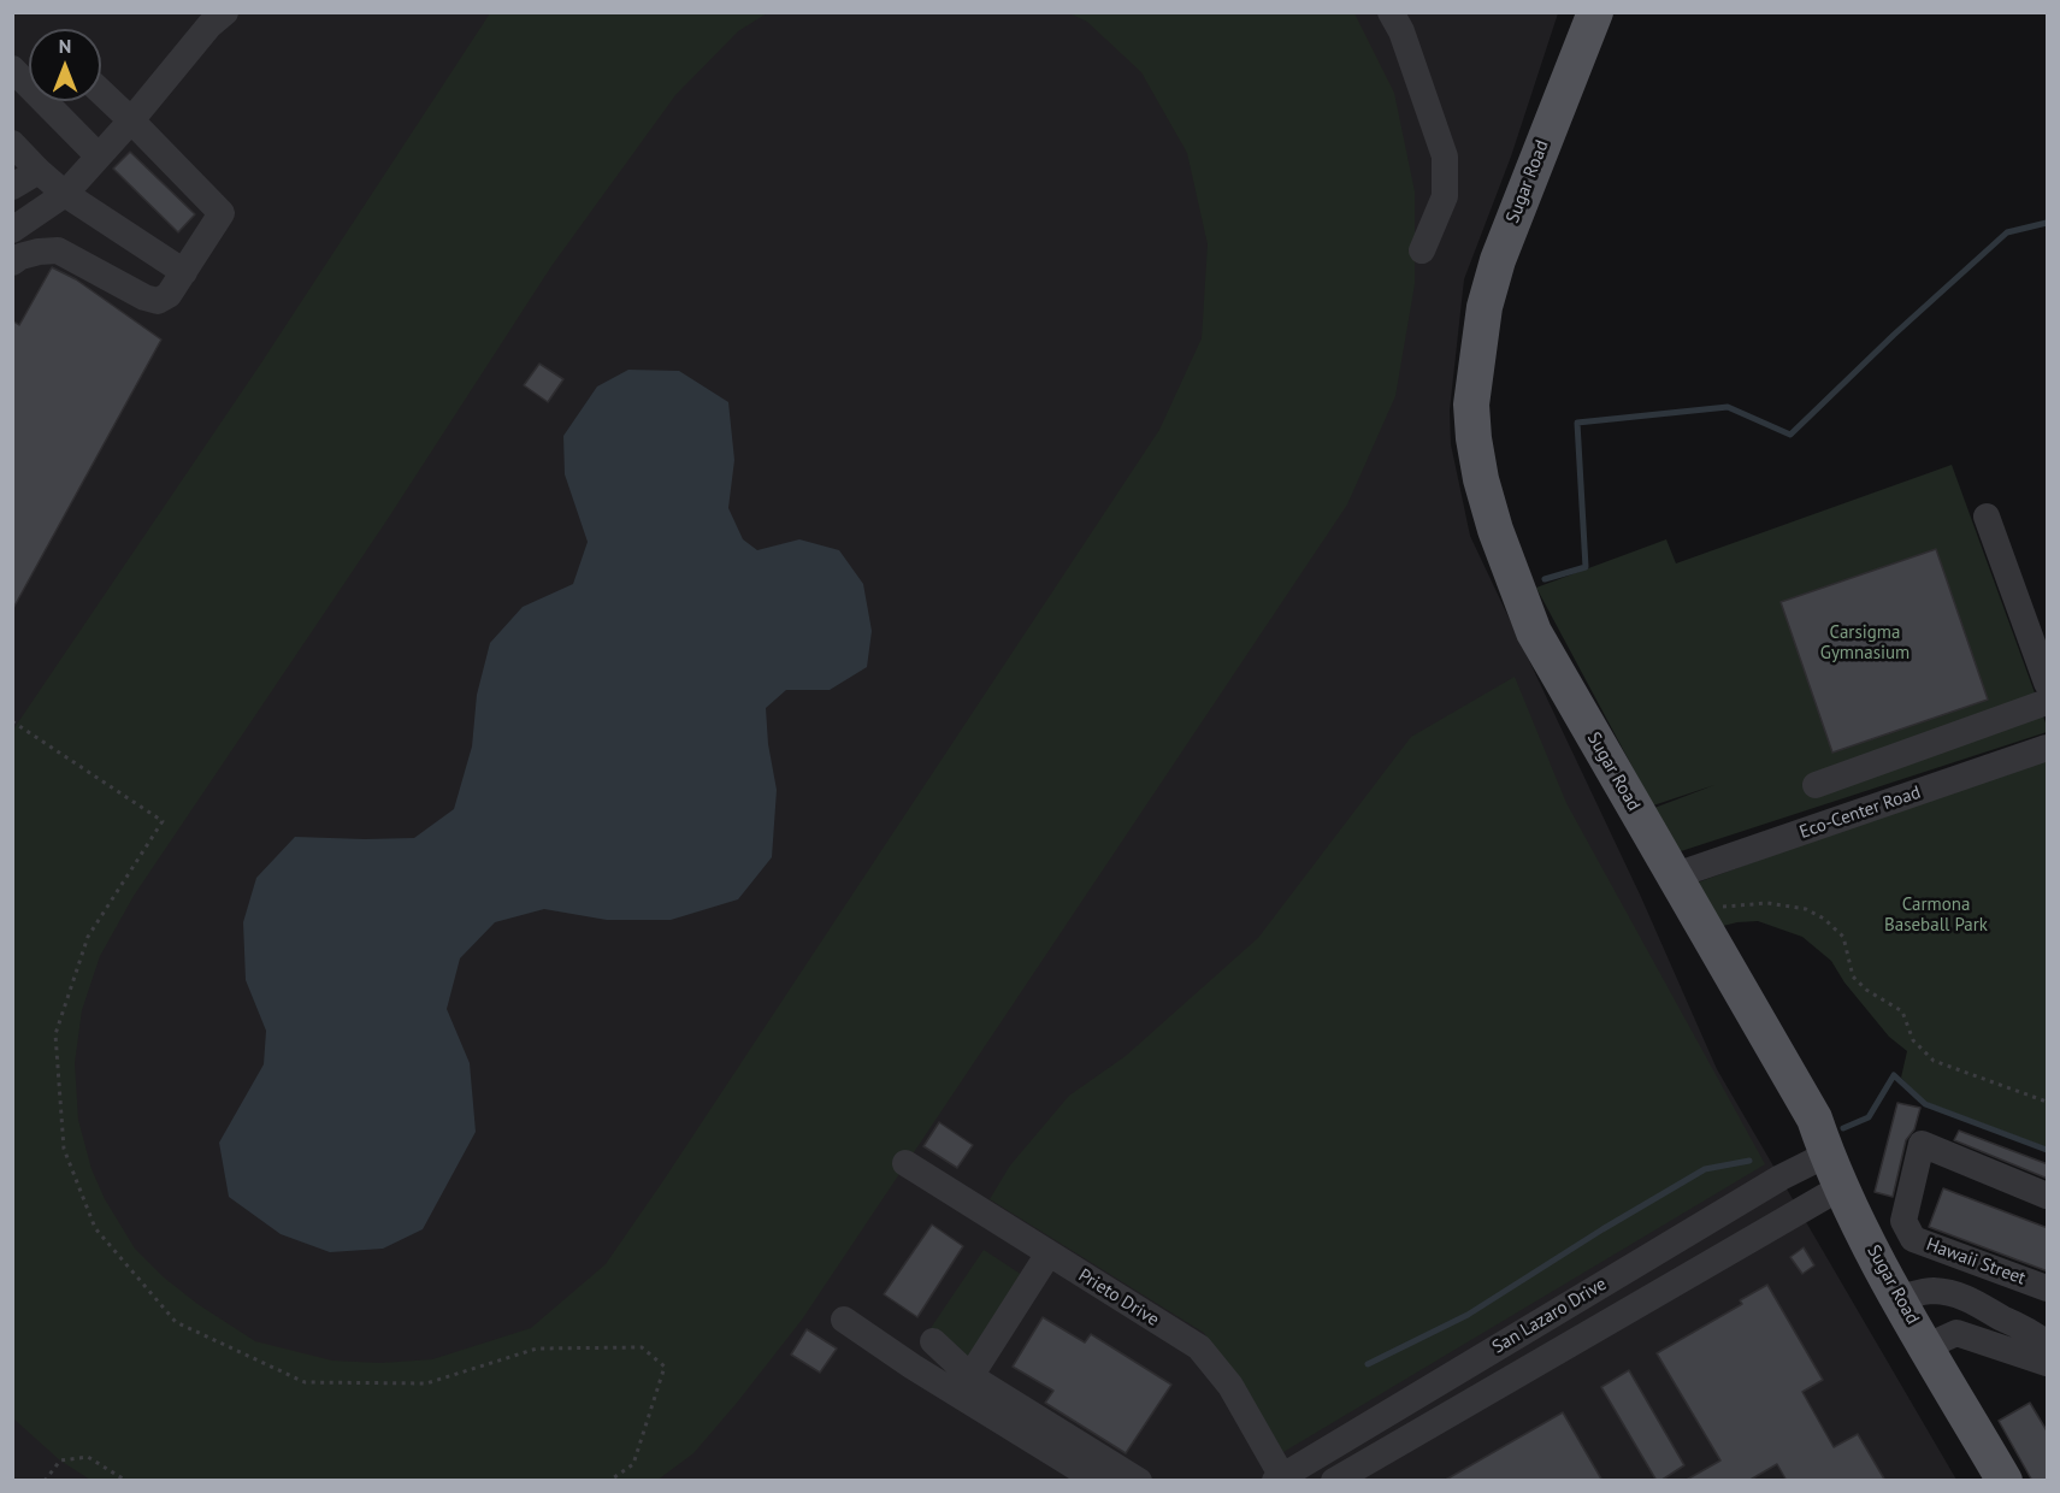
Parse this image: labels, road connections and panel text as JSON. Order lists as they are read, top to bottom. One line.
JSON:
{"streets":{"main road":["Sugar Road"],"street":["Eco-Center Road","Hawaii Street","Prieto Drive","San Lazaro Drive"]},"crossings":[["Sugar Road","Eco-Center Road"],["Sugar Road","San Lazaro Drive"],["Prieto Drive","San Lazaro Drive"]],"parks":["Carsigma Gymnasium","Carmona Baseball Park"],"north":"top"}
